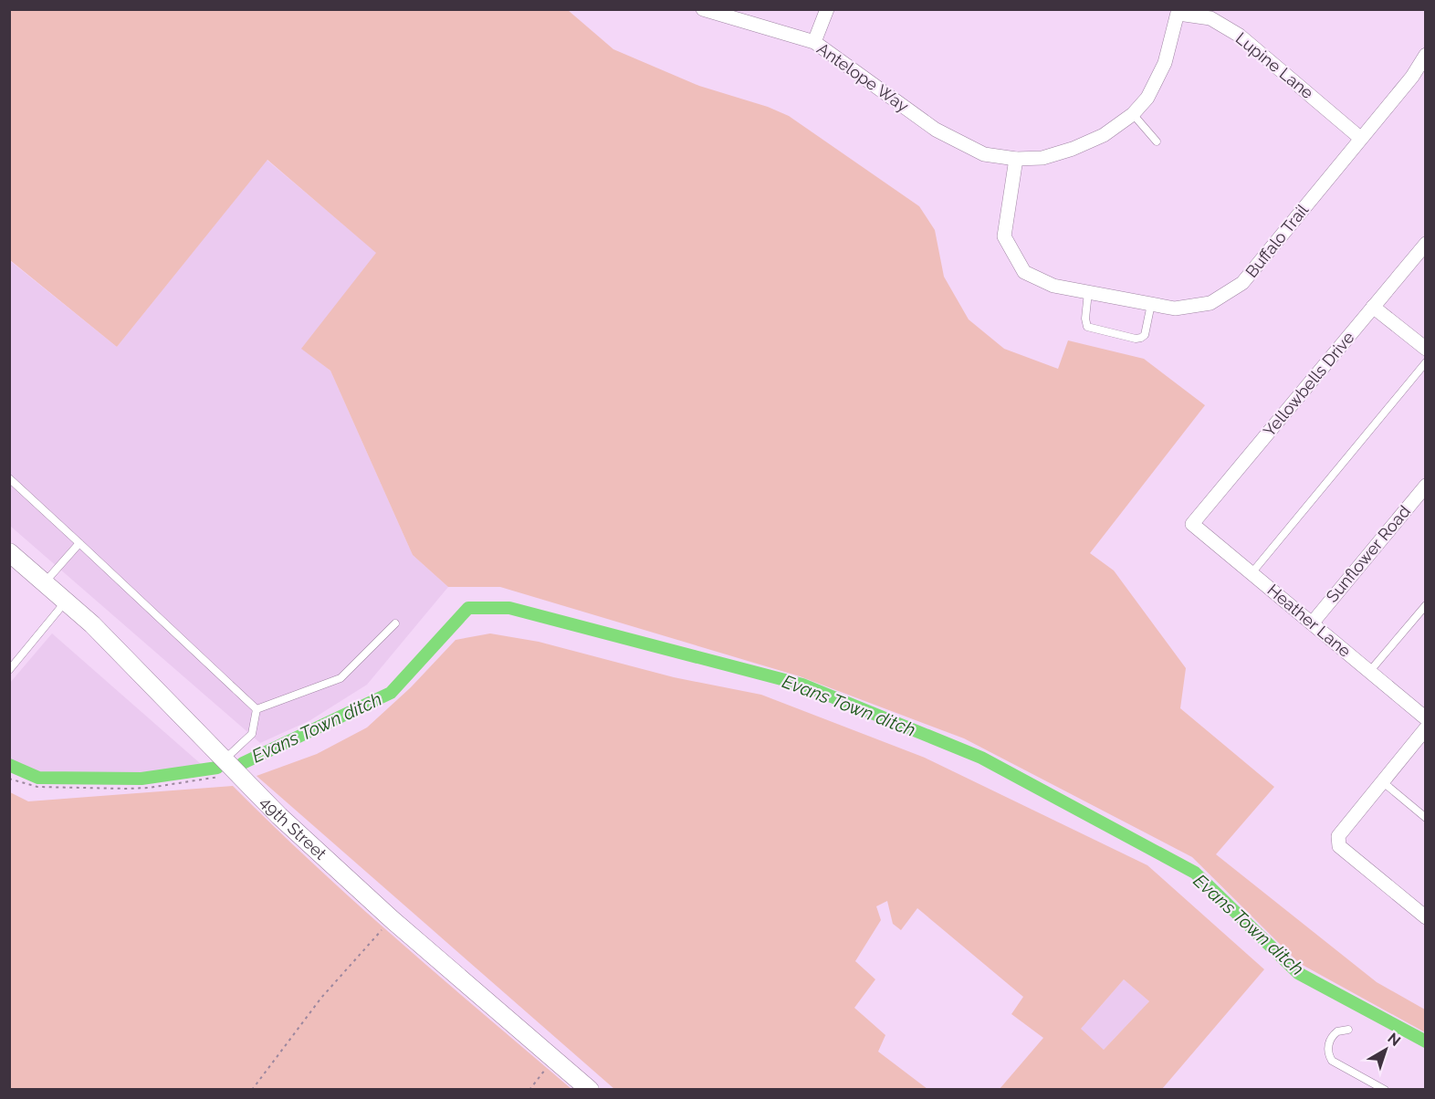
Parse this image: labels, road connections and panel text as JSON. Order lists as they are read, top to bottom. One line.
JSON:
{"streets":{"street":["Lupine Lane","Antelope Way","Buffalo Trail","Yellowbells Drive","Sunflower Road","Heather Lane","49th Street"]},"crossings":[["Lupine Lane","Antelope Way"],["Lupine Lane","Buffalo Trail"],["Antelope Way","Buffalo Trail"],["Yellowbells Drive","Heather Lane"],["Sunflower Road","Heather Lane"]],"water":["Evans Town ditch"],"north":"top right"}
